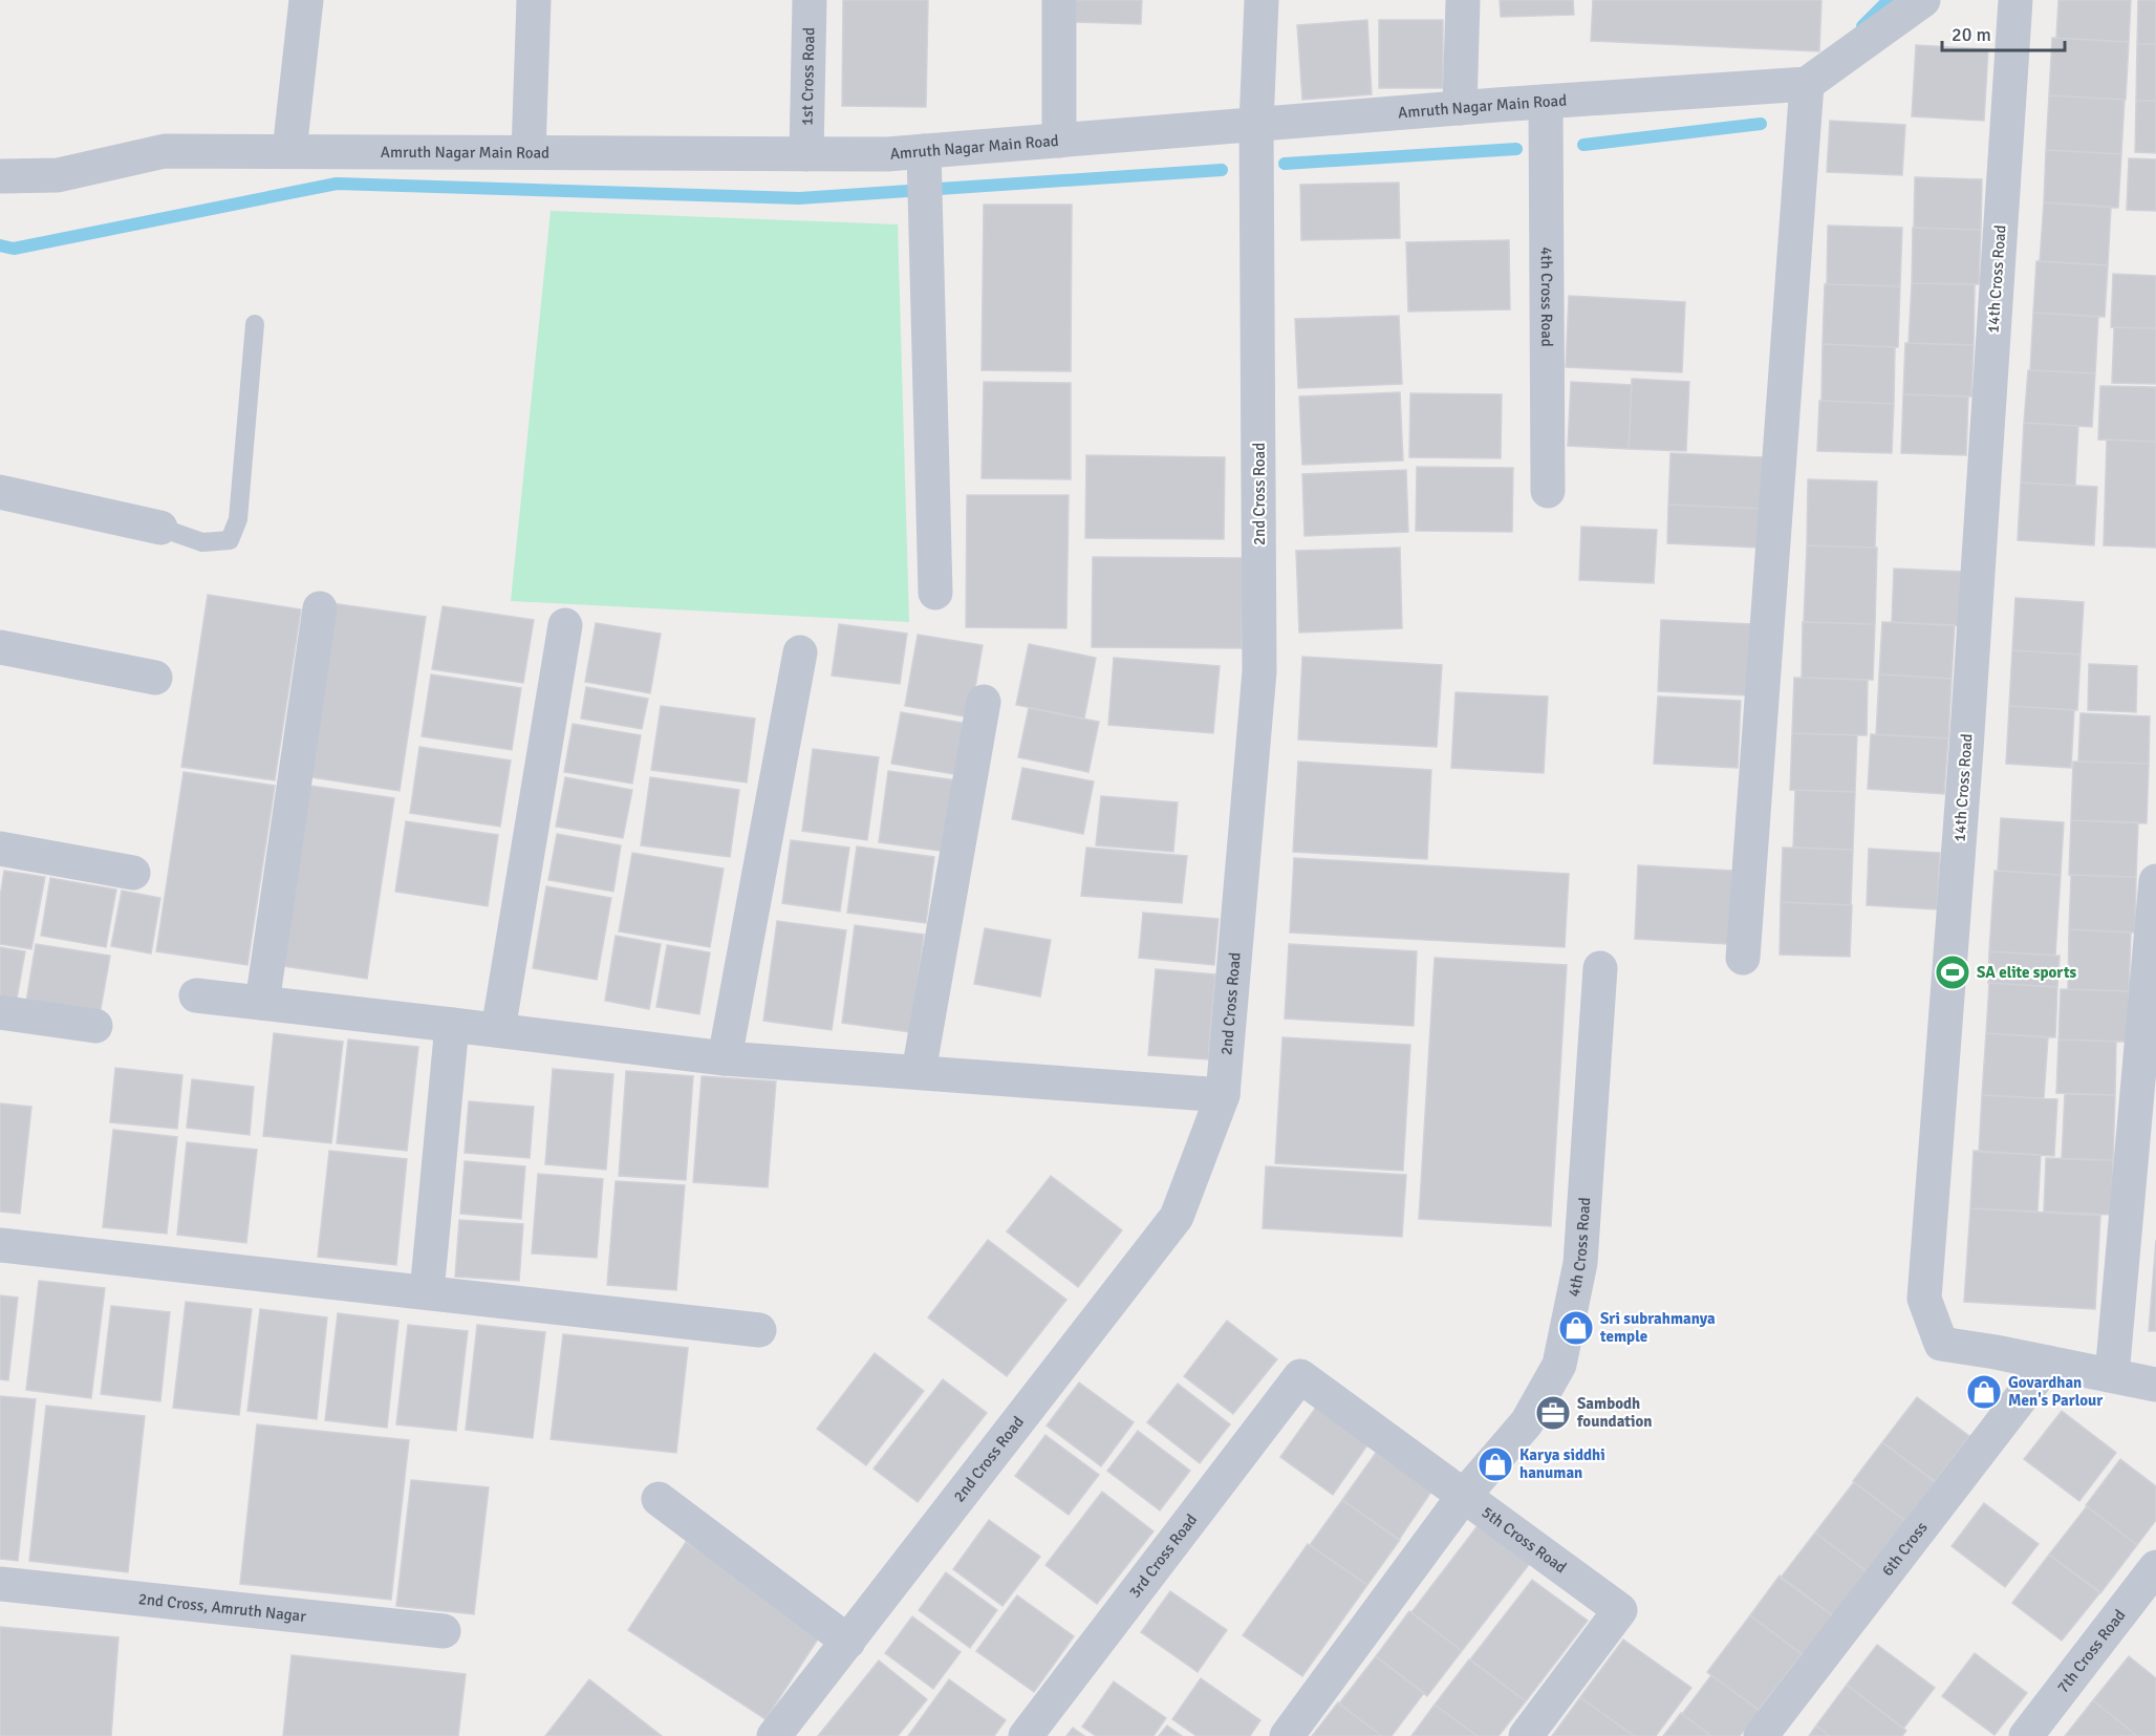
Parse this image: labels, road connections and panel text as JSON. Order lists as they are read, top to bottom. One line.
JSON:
{"streets":{"street":["1st Cross Road","Amruth Nagar Main Road","14th Cross Road","4th Cross Road","2nd Cross Road","5th Cross Road","6th Cross","3rd Cross Road","2nd Cross, Amruth Nagar","7th Cross Road"]},"crossings":[["1st Cross Road","Amruth Nagar Main Road"],["Amruth Nagar Main Road","4th Cross Road"],["Amruth Nagar Main Road","2nd Cross Road"],["14th Cross Road","6th Cross"],["4th Cross Road","5th Cross Road"],["5th Cross Road","3rd Cross Road"]],"places":{"sports":["SA elite sports"],"shop":["Sri subrahmanya temple","Govardhan Men's Parlour","Karya siddhi hanuman"],"office":["Sambodh foundation"]},"scale_bar":"20 m"}
